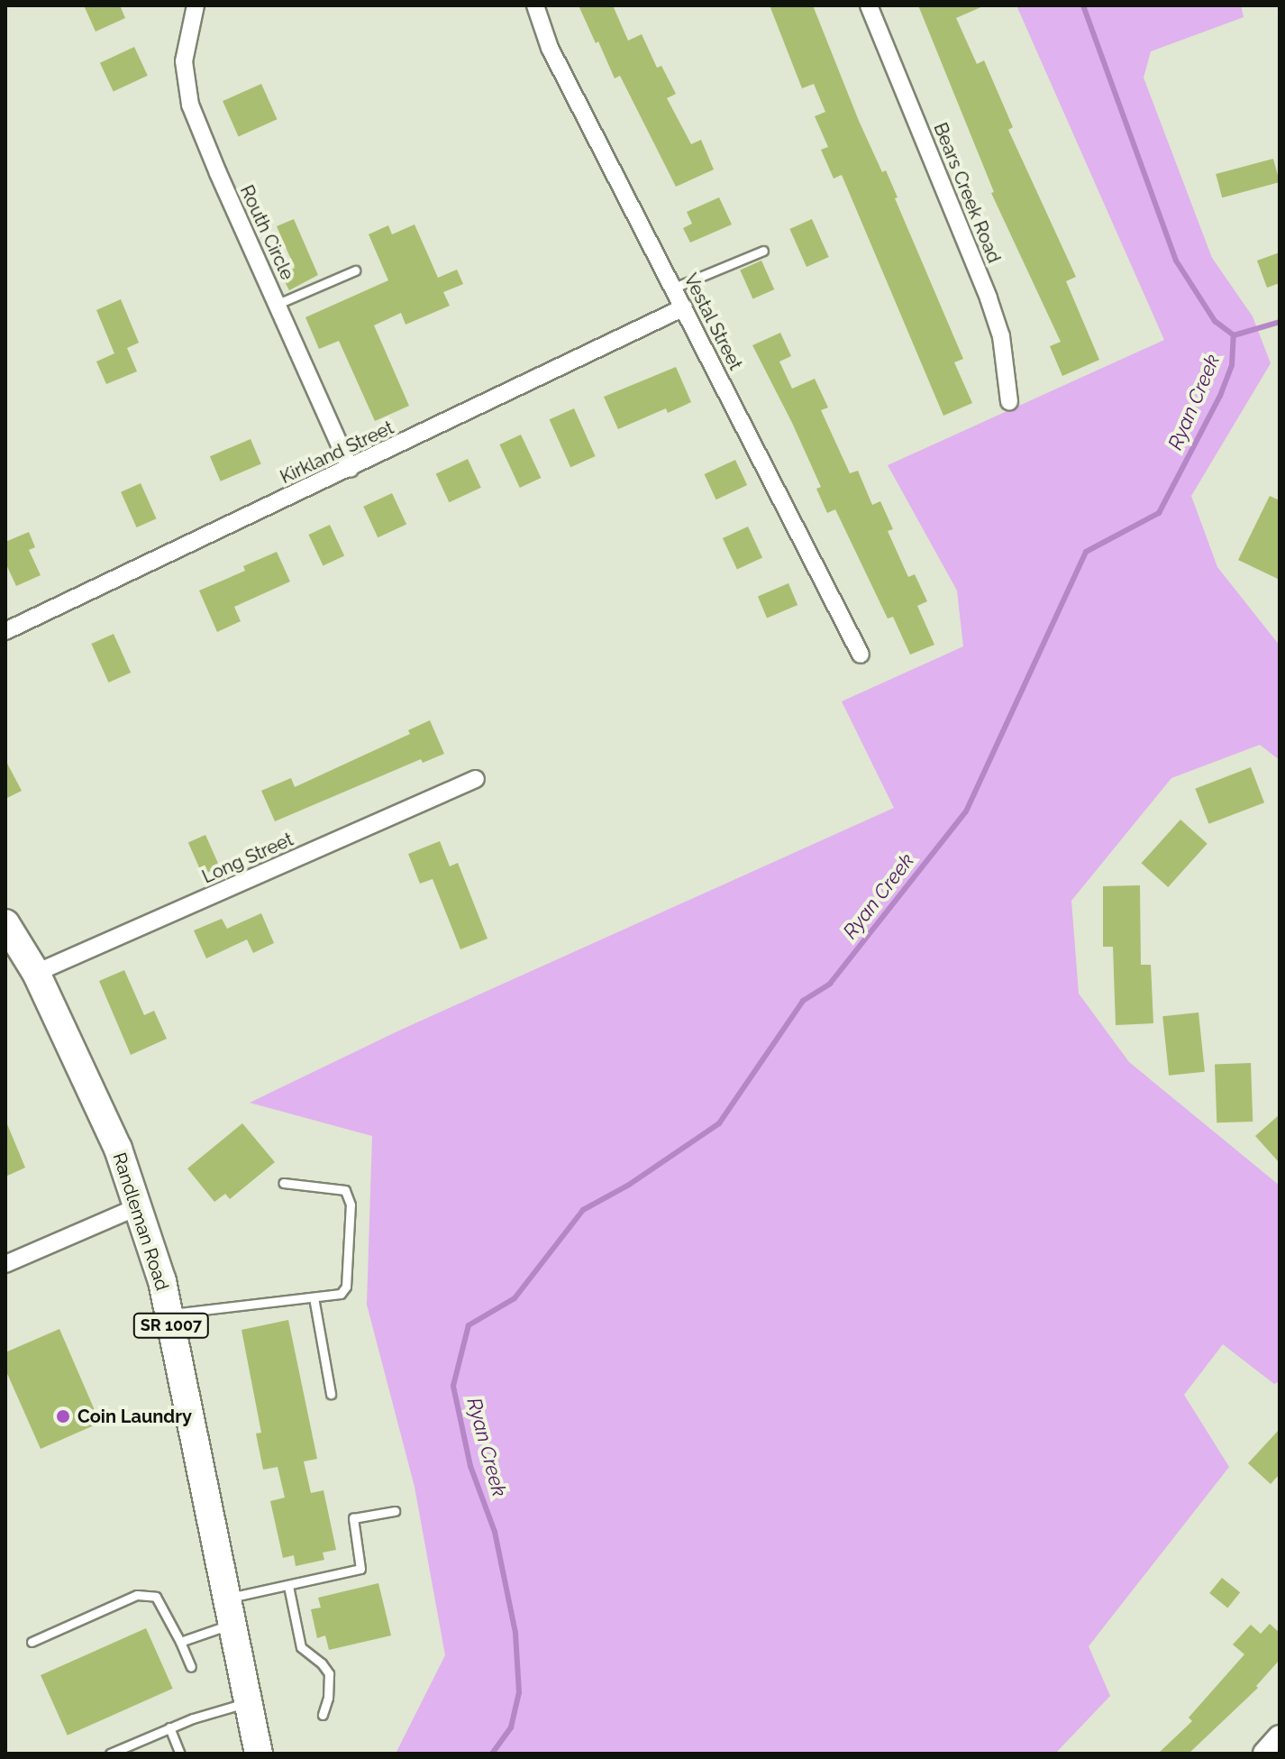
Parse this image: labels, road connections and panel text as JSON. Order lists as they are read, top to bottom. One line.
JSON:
{"streets":{"main road":["Randleman Road","SR 1007"],"street":["Bears Creek Road","Routh Circle","Vestal Street","Kirkland Street","Long Street"]},"crossings":[["Routh Circle","Kirkland Street"],["Vestal Street","Kirkland Street"],["Long Street","Randleman Road"]],"water":["Ryan Creek"],"places":["Coin Laundry"]}
